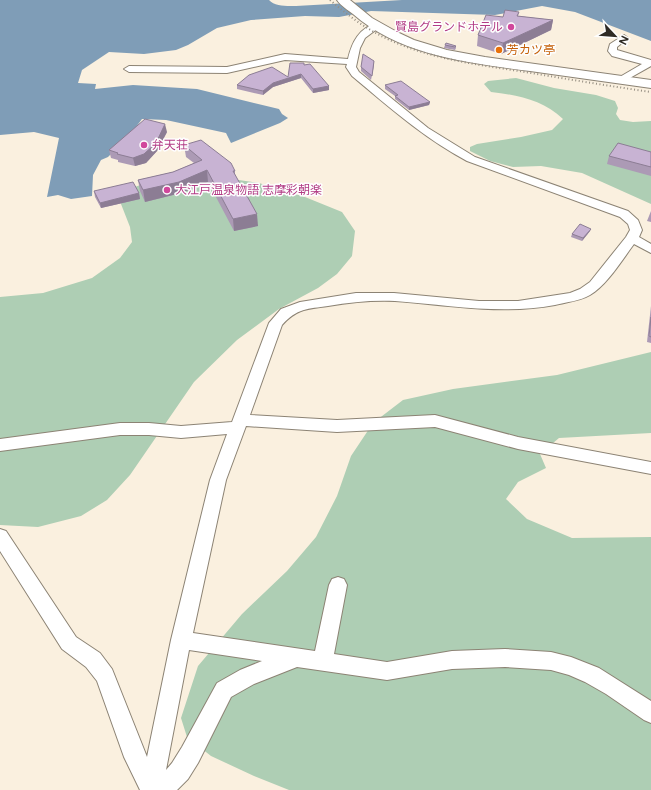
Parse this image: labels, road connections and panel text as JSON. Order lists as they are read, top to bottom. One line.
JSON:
{"places":["賢島グランドホテル","芳カツ亭","弁天荘","大江戸温泉物語 志摩彩朝楽"],"north":"bottom right"}
